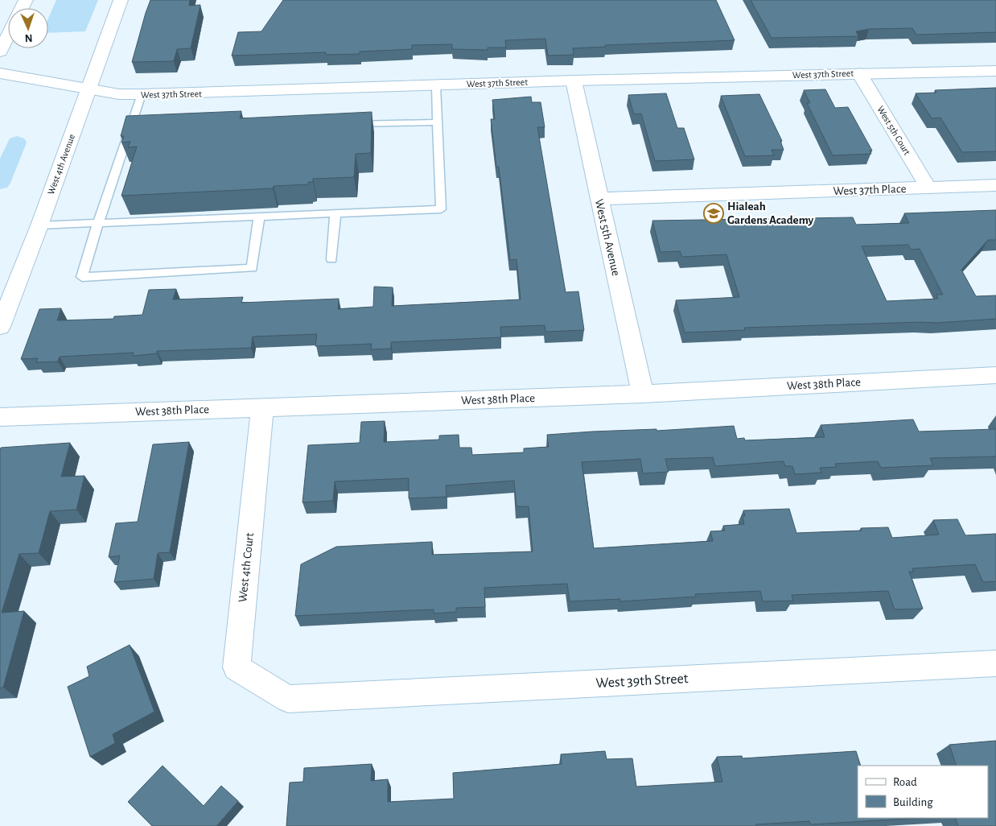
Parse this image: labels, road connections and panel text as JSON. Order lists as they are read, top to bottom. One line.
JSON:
{"streets":{"street":["West 37th Street","West 5th Court","West 4th Avenue","West 37th Place","West 5th Avenue","West 38th Place","West 4th Court","West 39th Street"]},"crossings":[["West 37th Street","West 5th Court"],["West 37th Street","West 4th Avenue"],["West 37th Street","West 5th Avenue"],["West 5th Court","West 37th Place"],["West 37th Place","West 5th Avenue"],["West 5th Avenue","West 38th Place"],["West 38th Place","West 4th Court"],["West 4th Court","West 39th Street"]],"places":{"school or university":["Hialeah Gardens Academy"]},"legend":["Road","Building"],"north":"bottom"}
